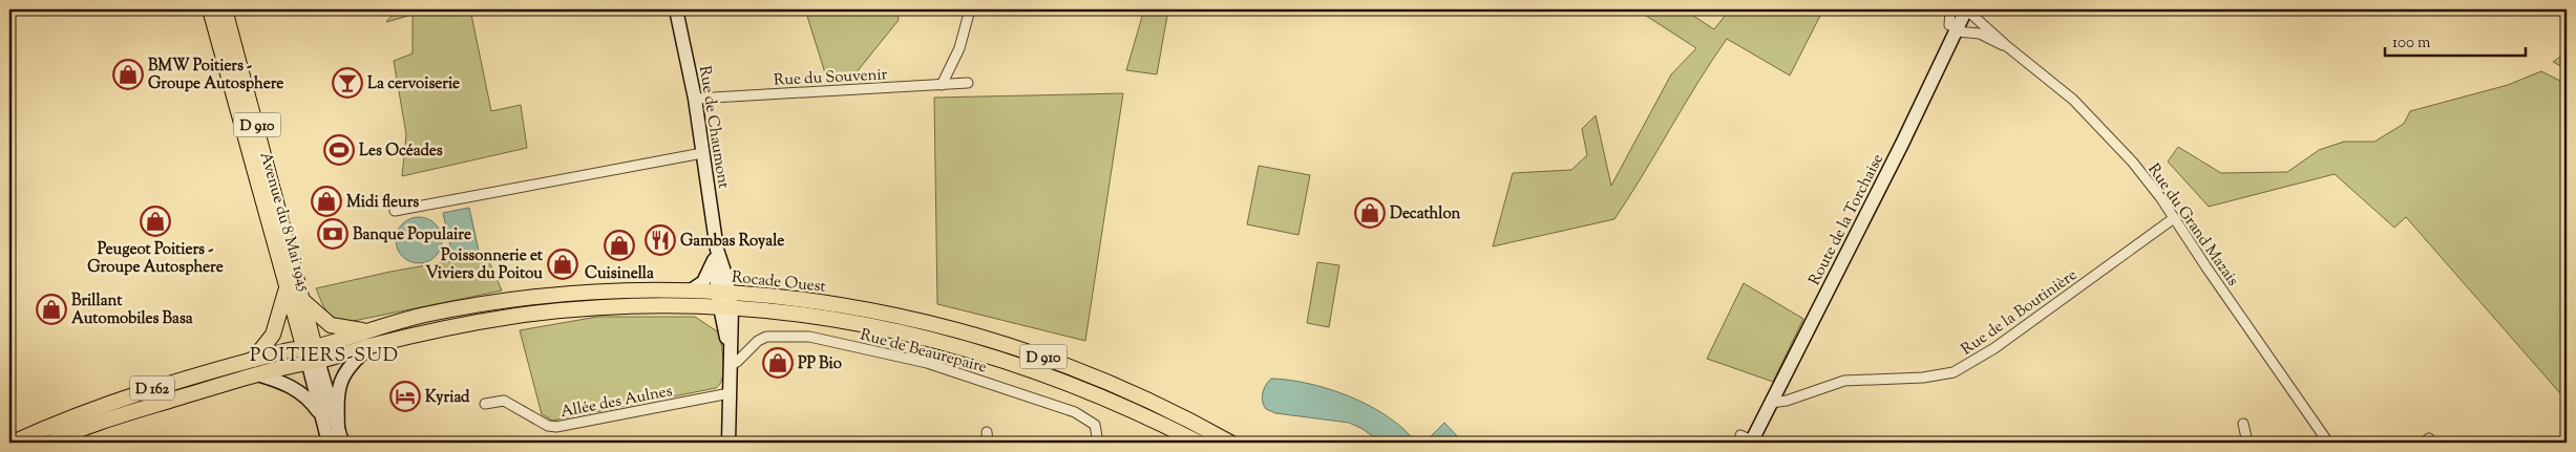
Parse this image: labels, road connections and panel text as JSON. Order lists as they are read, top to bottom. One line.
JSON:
{"streets":{"main road":["D 910","Rue de Chaumont","Route de la Torchaise","Avenue du 8 Mai 1945","Rocade Ouest","D 162"],"street":["Rue du Souvenir","Rue du Grand Mazais","Rue de la Boutinière","Rue de Beaurepaire","Allée des Aulnes"]},"crossings":[["Rue du Souvenir","Rue de Chaumont"],["D 910","Avenue du 8 Mai 1945"],["D 910","Rocade Ouest"],["Rue de Chaumont","Rocade Ouest"],["Rue de Chaumont","Rue de Beaurepaire"],["Rue de Chaumont","Allée des Aulnes"],["Route de la Torchaise","Rue du Grand Mazais"],["Route de la Torchaise","Rue de la Boutinière"],["Avenue du 8 Mai 1945","Rocade Ouest"],["Avenue du 8 Mai 1945","D 162"],["Rue du Grand Mazais","Rue de la Boutinière"],["Rocade Ouest","D 162"]],"districts":["POITIERS-SUD"],"places":{"shop":["BMW Poitiers - Groupe Autosphere","Midi fleurs","Decathlon","Peugeot Poitiers - Groupe Autosphere","Cuisinella","Poissonnerie et Viviers du Poitou","Brillant Automobiles Basa","PP Bio"],"bar":["La cervoiserie"],"sports":["Les Océades"],"bank":["Banque Populaire"],"restaurant":["Gambas Royale"],"hotel":["Kyriad"]},"scale_bar":"100 m"}
